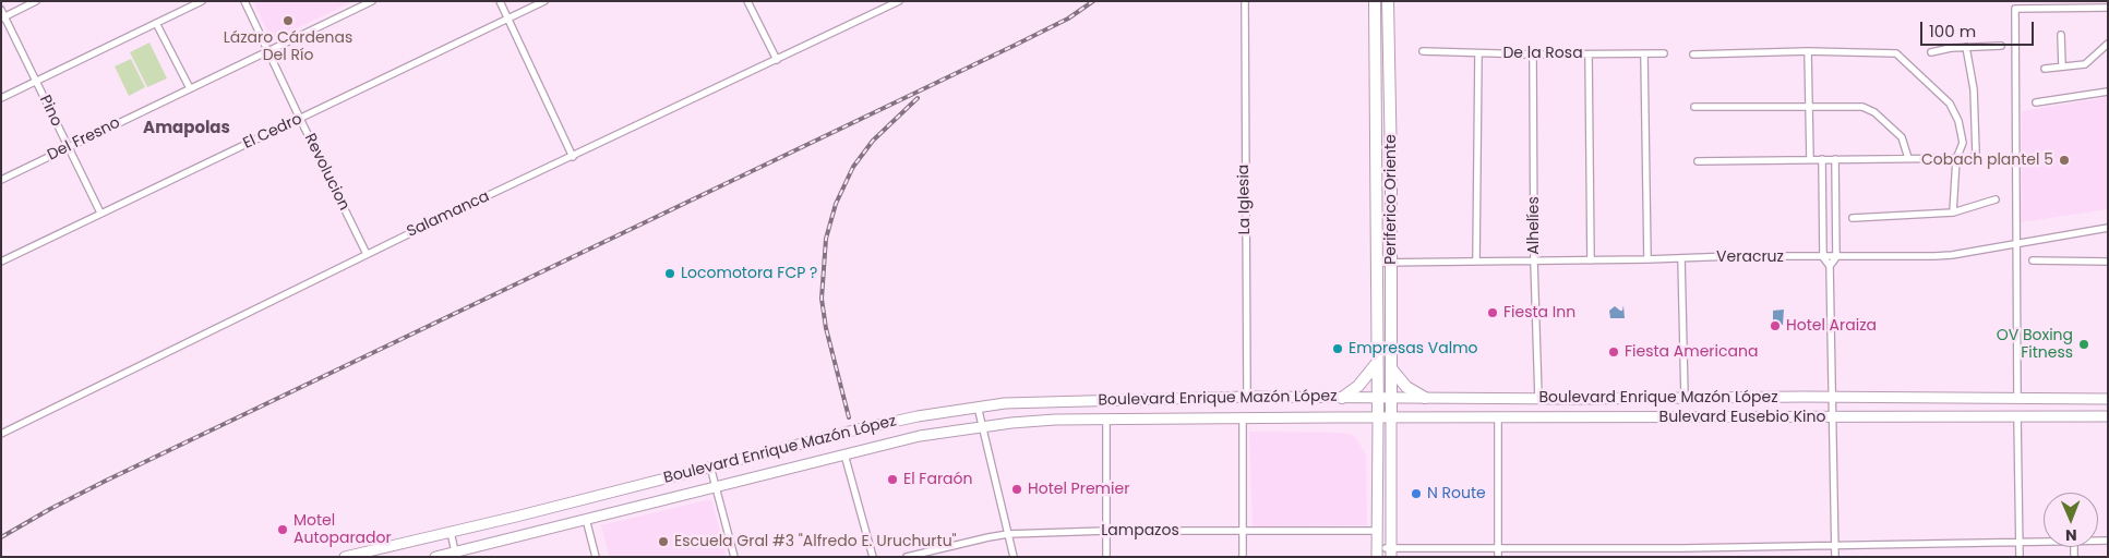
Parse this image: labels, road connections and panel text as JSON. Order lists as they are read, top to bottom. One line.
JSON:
{"streets":{"highway":["Periferico Oriente"],"main road":["Boulevard Enrique Mazón López","Bulevard Eusebio Kino"],"street":["De la Rosa","Pino","El Cedro","Del Fresno","Revolucion","La Iglesia","Salamanca","Alhelíes","Veracruz","Lampazos"]},"crossings":[["De la Rosa","Alhelíes"],["Pino","El Cedro"],["Pino","Del Fresno"],["El Cedro","Revolucion"],["Del Fresno","Revolucion"],["Revolucion","Salamanca"],["La Iglesia","Boulevard Enrique Mazón López"],["Periferico Oriente","Veracruz"],["Periferico Oriente","Boulevard Enrique Mazón López"],["Periferico Oriente","Bulevard Eusebio Kino"],["Alhelíes","Veracruz"],["Alhelíes","Boulevard Enrique Mazón López"],["Boulevard Enrique Mazón López","Bulevard Eusebio Kino"]],"districts":["Amapolas"],"places":["Lázaro Cárdenas Del Río","Cobach plantel 5","Locomotora FCP ?","Fiesta Inn","Hotel Araiza","OV Boxing Fitness","Empresas Valmo","Fiesta Americana","El Faraón","Hotel Premier","N Route","Motel Autoparador","Escuela Gral #3 \"Alfredo E. Uruchurtu\""],"scale_bar":"100 m","north":"bottom"}
